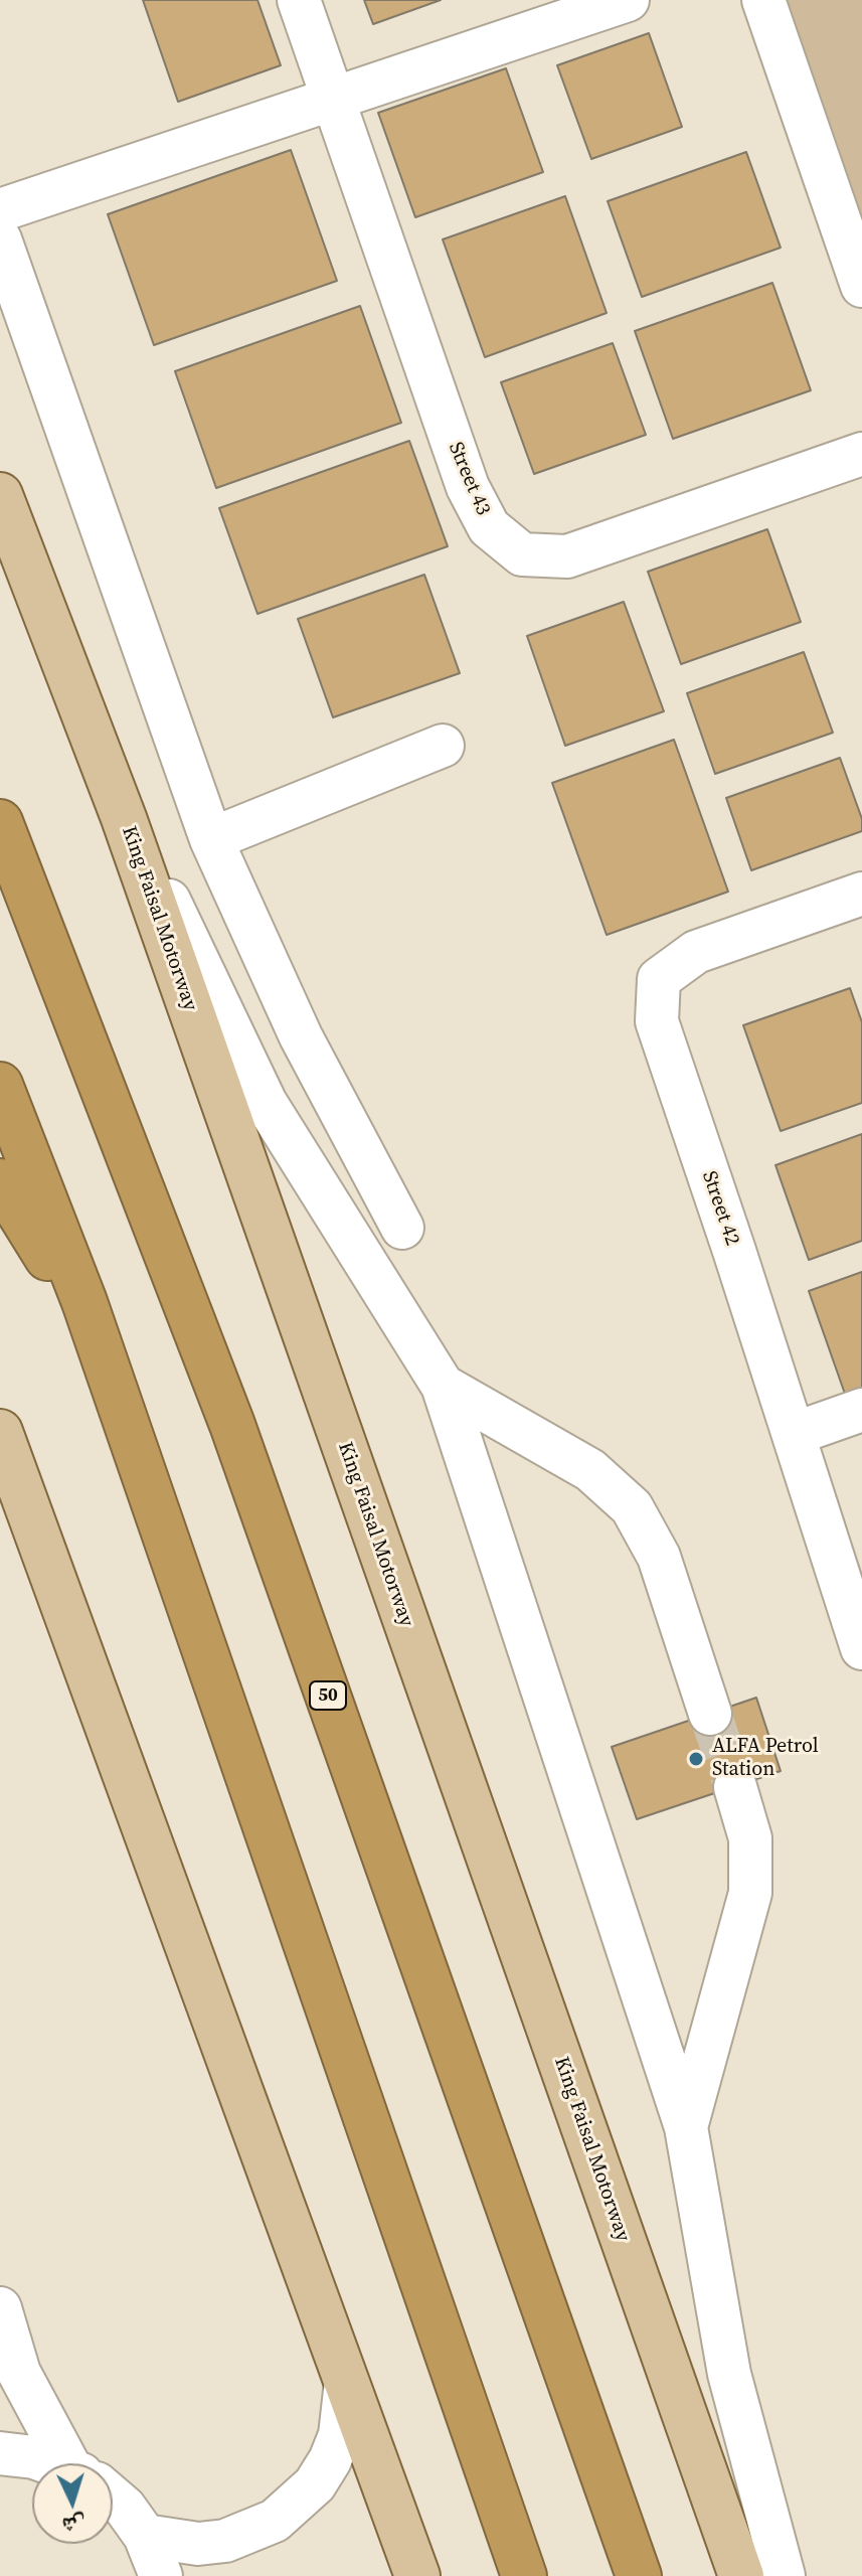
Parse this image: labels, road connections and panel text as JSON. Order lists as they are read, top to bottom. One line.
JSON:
{"streets":{"highway":["50"],"main road":["King Faisal Motorway"],"street":["Street 43","Street 42"]},"places":["ALFA Petrol Station"],"north":"bottom"}
